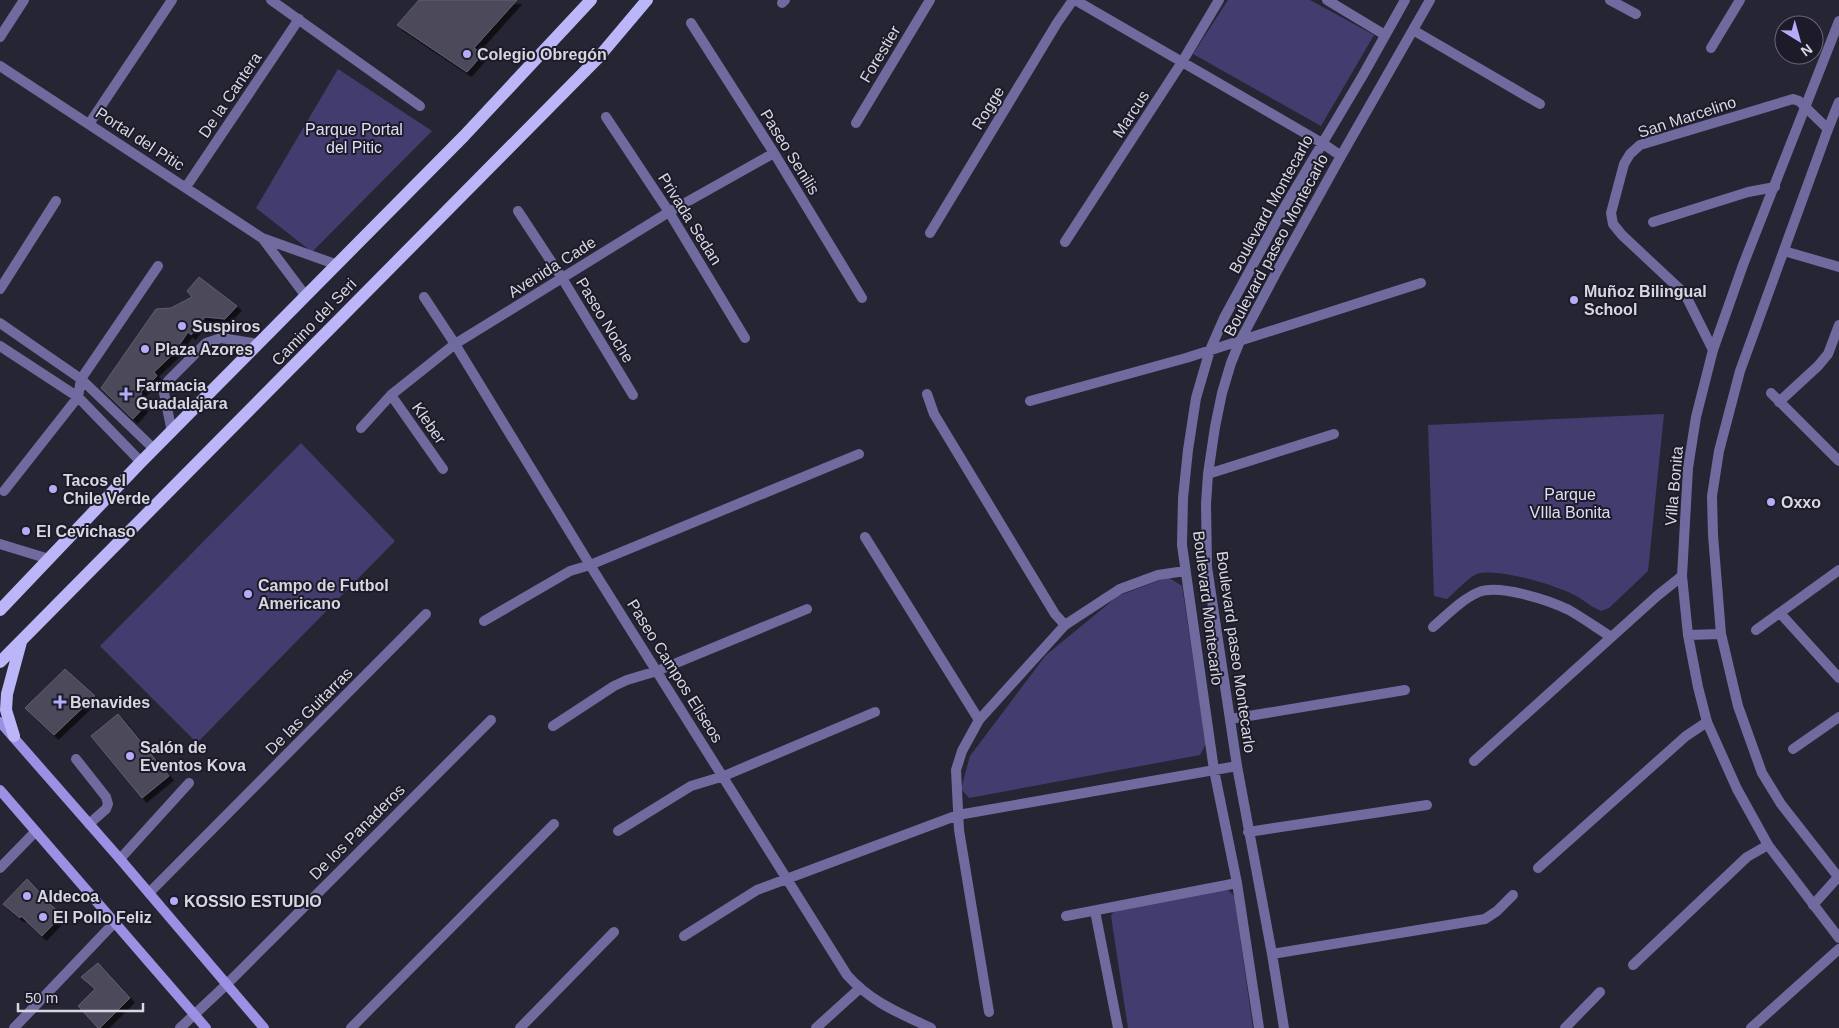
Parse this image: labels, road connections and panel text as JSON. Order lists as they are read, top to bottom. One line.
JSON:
{"streets":{"main road":["Camino del Seri"],"street":["Forestier","De la Cantera","Rogge","Marcus","San Marcelino","Portal del Pitic","Paseo Senilis","Boulevard Montecarlo","Privada Sedan","Boulevard paseo Montecarlo","Avenida Cade","Paseo Noche","Kleber","Villa Bonita","Paseo Campos Eliseos","De las Guitarras","De los Panaderos"]},"crossings":[["De la Cantera","Portal del Pitic"],["San Marcelino","Villa Bonita"],["Portal del Pitic","Camino del Seri"],["Paseo Senilis","Avenida Cade"],["Privada Sedan","Avenida Cade"],["Avenida Cade","Paseo Noche"],["Avenida Cade","Kleber"],["Avenida Cade","Paseo Campos Eliseos"]],"parks":["Parque Portal del Pitic","Parque VIlla Bonita"],"places":{"other":["Colegio Obregón","Muñoz Bilingual School","Suspiros","Plaza Azores","Tacos el Chile Verde","Oxxo","El Cevichaso","Campo de Futbol Americano","Salón de Eventos Kova","Aldecoa","KOSSIO ESTUDIO","El Pollo Feliz"],"health":["Farmacia Guadalajara","Benavides"]},"scale_bar":"50 m","north":"bottom right"}
